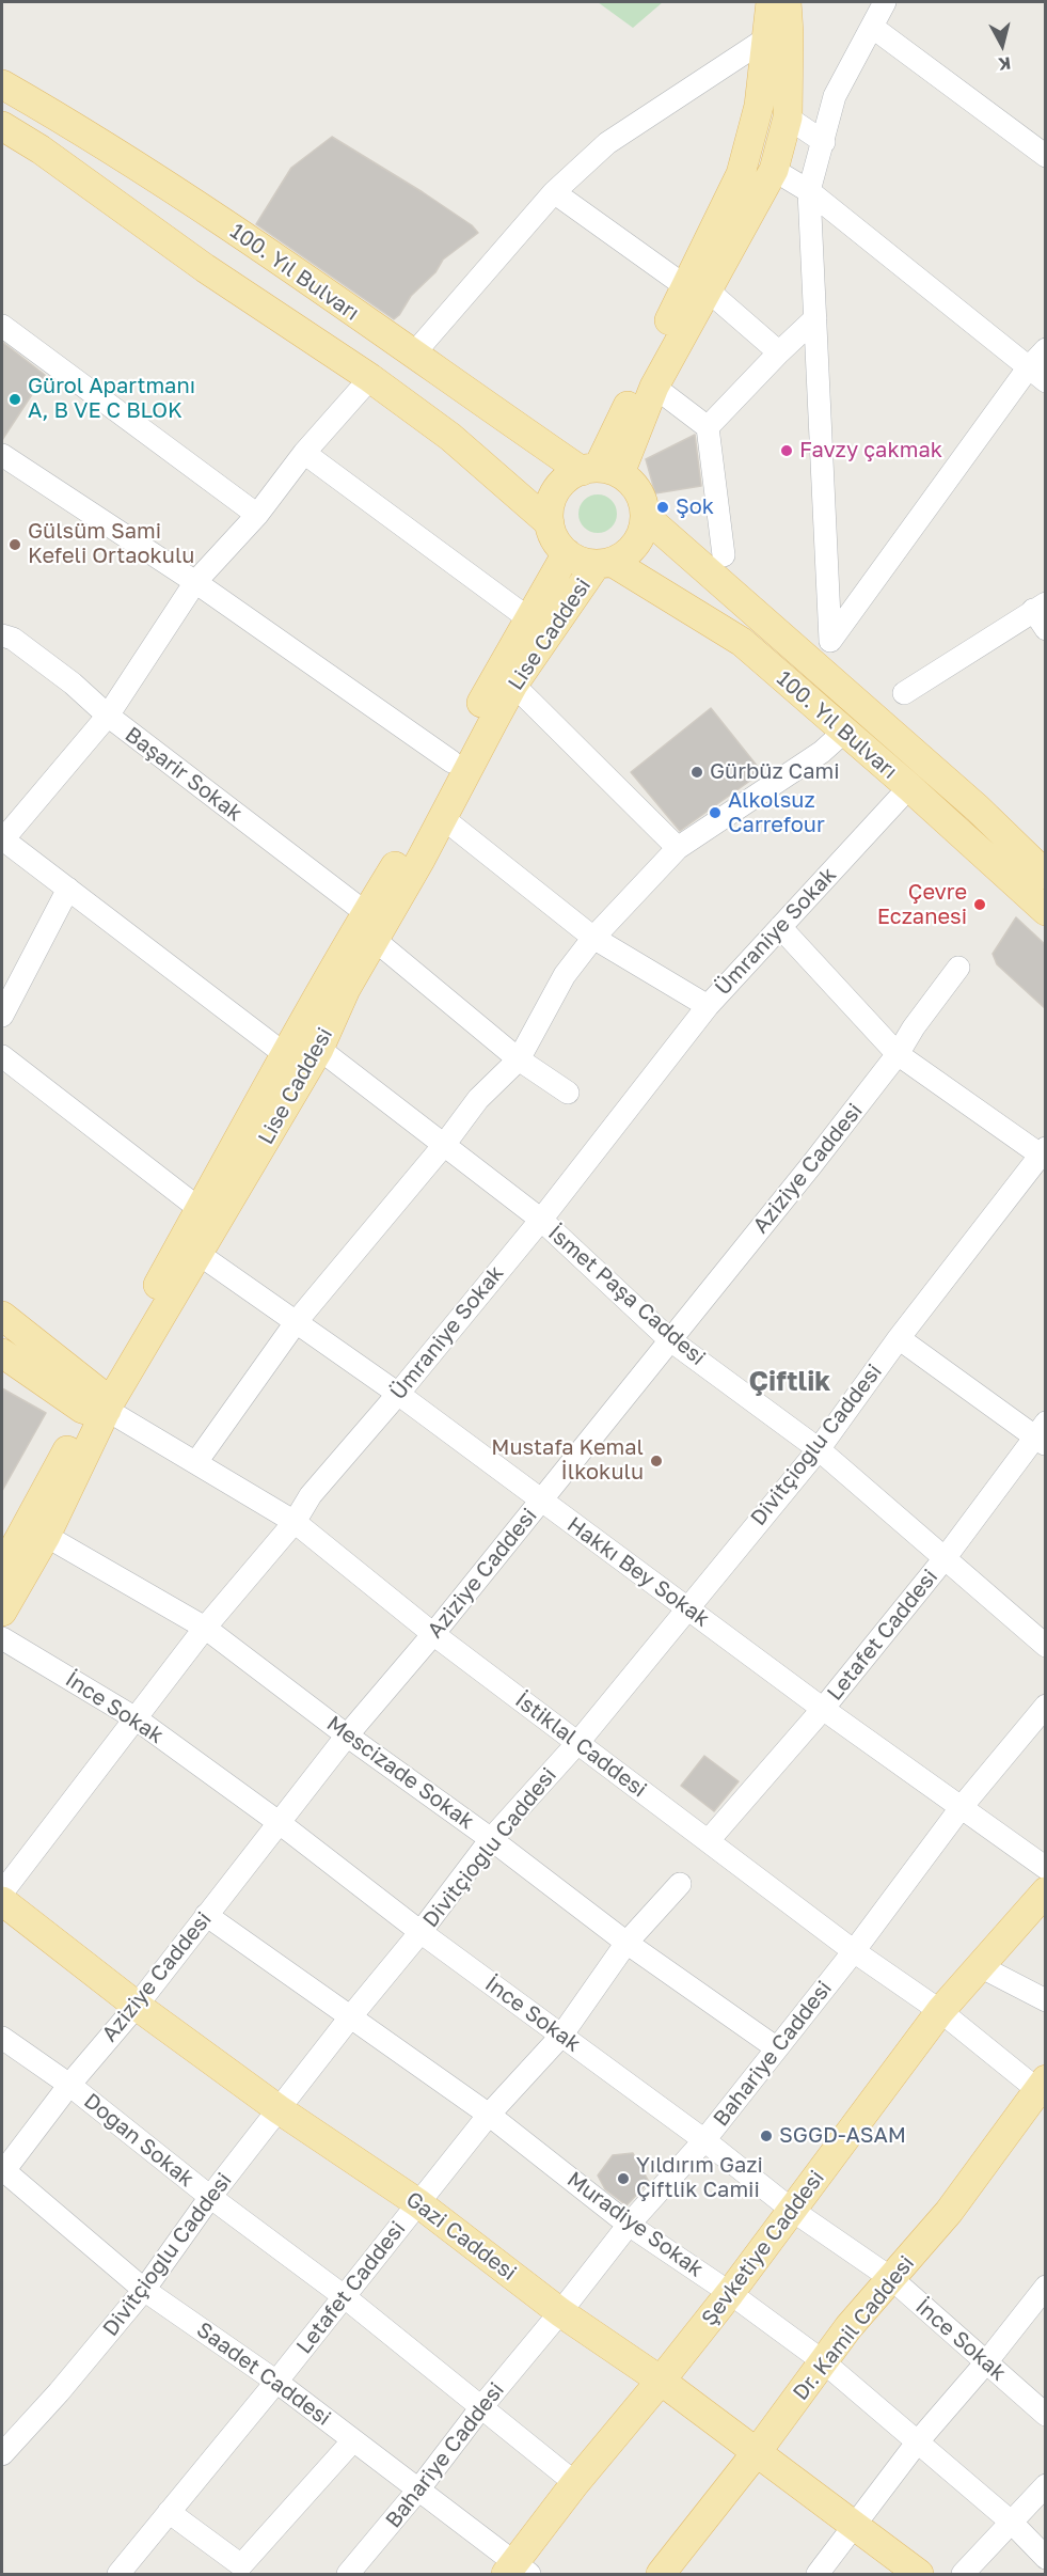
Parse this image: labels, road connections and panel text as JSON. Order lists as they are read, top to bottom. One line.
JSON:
{"streets":{"main road":["100. Yıl Bulvarı","Lise Caddesi","İstiklal Caddesi","Gazi Caddesi","Şevketiye Caddesi","Dr. Kamil Caddesi"],"street":["Başarir Sokak","Ümraniye Sokak","Aziziye Caddesi","İsmet Paşa Caddesi","Divitçioğlu Caddesi","Hakkı Bey Sokak","Letafet Caddesi","İnce Sokak","Mescizade Sokak","Bahariye Caddesi","Doğan Sokak","Muradiye Sokak","Saadet Caddesi"]},"crossings":[["100. Yıl Bulvarı","Lise Caddesi"],["100. Yıl Bulvarı","Ümraniye Sokak"],["Lise Caddesi","Başarir Sokak"],["Lise Caddesi","İsmet Paşa Caddesi"],["Lise Caddesi","Hakkı Bey Sokak"],["Lise Caddesi","İstiklal Caddesi"],["Lise Caddesi","Mescizade Sokak"],["Ümraniye Sokak","İsmet Paşa Caddesi"],["Ümraniye Sokak","Hakkı Bey Sokak"],["Ümraniye Sokak","İnce Sokak"],["Ümraniye Sokak","İstiklal Caddesi"],["Ümraniye Sokak","Mescizade Sokak"],["Aziziye Caddesi","İsmet Paşa Caddesi"],["Aziziye Caddesi","Hakkı Bey Sokak"],["Aziziye Caddesi","İnce Sokak"],["Aziziye Caddesi","İstiklal Caddesi"],["Aziziye Caddesi","Mescizade Sokak"],["Aziziye Caddesi","Doğan Sokak"],["Aziziye Caddesi","Muradiye Sokak"],["Aziziye Caddesi","Gazi Caddesi"],["Aziziye Caddesi","Saadet Caddesi"],["İsmet Paşa Caddesi","Divitçioğlu Caddesi"],["İsmet Paşa Caddesi","Letafet Caddesi"],["Divitçioğlu Caddesi","Hakkı Bey Sokak"],["Divitçioğlu Caddesi","İnce Sokak"],["Divitçioğlu Caddesi","İstiklal Caddesi"],["Divitçioğlu Caddesi","Mescizade Sokak"],["Divitçioğlu Caddesi","Doğan Sokak"],["Divitçioğlu Caddesi","Muradiye Sokak"],["Divitçioğlu Caddesi","Gazi Caddesi"],["Divitçioğlu Caddesi","Saadet Caddesi"],["Hakkı Bey Sokak","Letafet Caddesi"],["Hakkı Bey Sokak","Bahariye Caddesi"],["Letafet Caddesi","İnce Sokak"],["Letafet Caddesi","İstiklal Caddesi"],["Letafet Caddesi","Mescizade Sokak"],["Letafet Caddesi","Doğan Sokak"],["Letafet Caddesi","Muradiye Sokak"],["Letafet Caddesi","Gazi Caddesi"],["Letafet Caddesi","Saadet Caddesi"],["İnce Sokak","Bahariye Caddesi"],["İnce Sokak","Şevketiye Caddesi"],["İnce Sokak","Dr. Kamil Caddesi"],["İstiklal Caddesi","Bahariye Caddesi"],["İstiklal Caddesi","Şevketiye Caddesi"],["İstiklal Caddesi","Dr. Kamil Caddesi"],["Mescizade Sokak","Bahariye Caddesi"],["Bahariye Caddesi","Doğan Sokak"],["Bahariye Caddesi","Muradiye Sokak"],["Bahariye Caddesi","Gazi Caddesi"],["Bahariye Caddesi","Saadet Caddesi"],["Doğan Sokak","Şevketiye Caddesi"],["Muradiye Sokak","Şevketiye Caddesi"],["Muradiye Sokak","Dr. Kamil Caddesi"],["Gazi Caddesi","Şevketiye Caddesi"],["Gazi Caddesi","Dr. Kamil Caddesi"],["Şevketiye Caddesi","Saadet Caddesi"]],"districts":["Çiftlik"],"places":["Gürol Apartmanı A, B VE C BLOK","Favzy çakmak","Şok","Gülsüm Sami Kefeli Ortaokulu","Gürbüz Cami","Alkolsuz Carrefour","Çevre Eczanesi","Mustafa Kemal İlkokulu","SGGD-ASAM","Yıldırım Gazi Çiftlik Camii"],"north":"bottom"}
